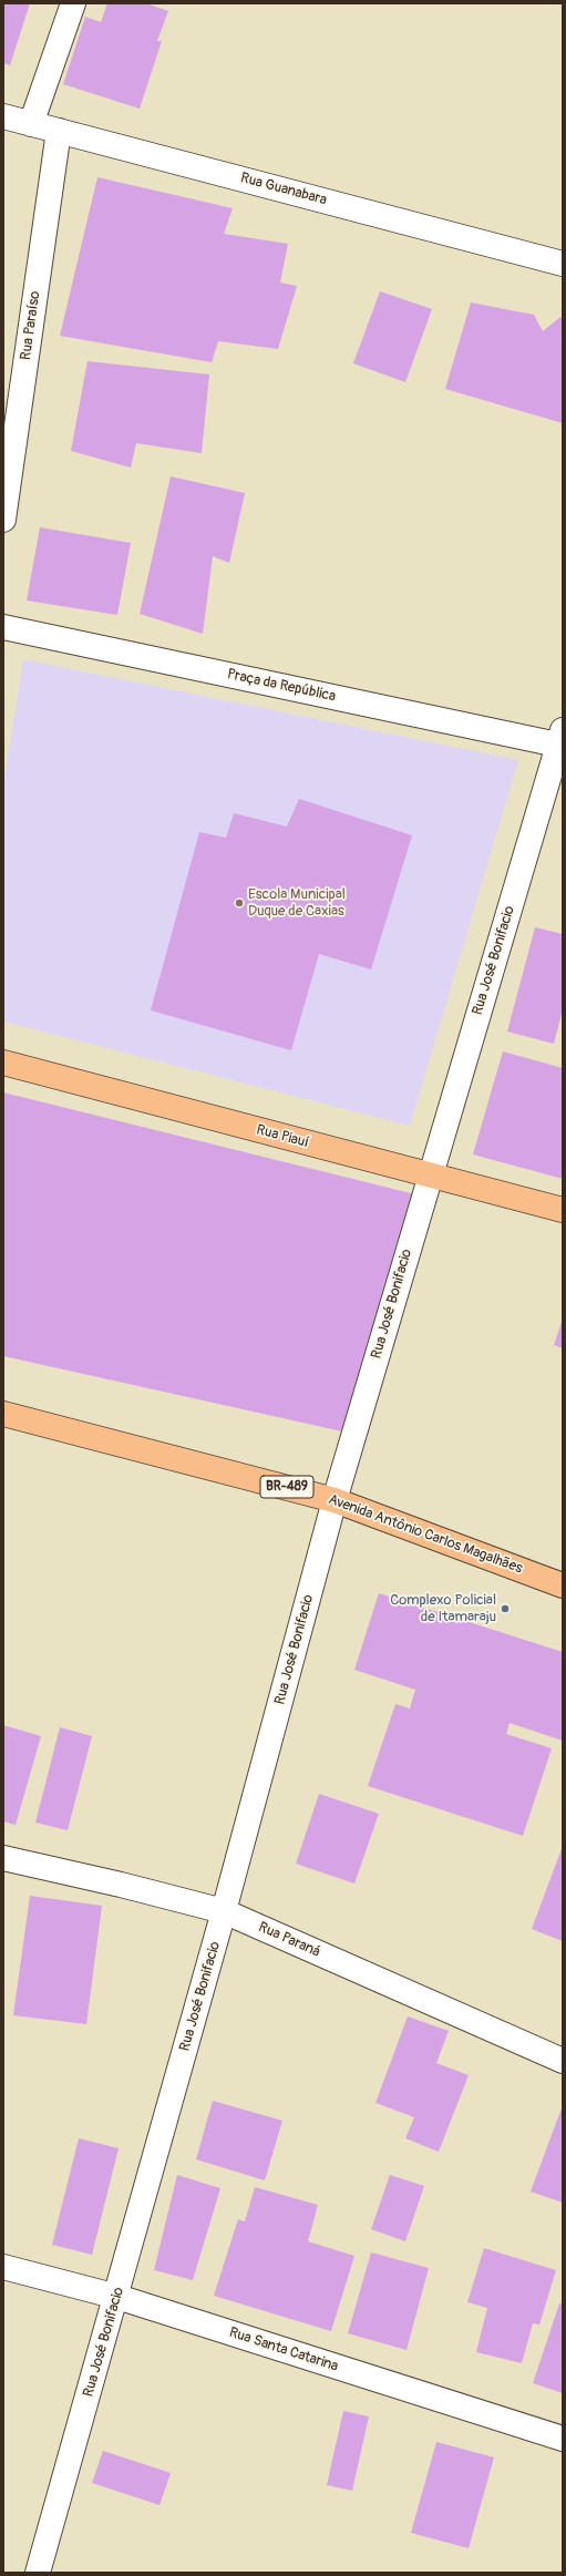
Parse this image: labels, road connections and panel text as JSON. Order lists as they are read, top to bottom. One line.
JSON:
{"streets":{"main road":["Rua Piauí","BR-489","Avenida Antônio Carlos Magalhães"],"street":["Rua Guanabara","Rua Paraíso","Praça da República","Rua José Bonifacio","Rua Paraná","Rua Santa Catarina"]},"crossings":[["Rua Guanabara","Rua Paraíso"],["Praça da República","Rua José Bonifacio"],["Rua José Bonifacio","Rua Piauí"],["Rua José Bonifacio","Avenida Antônio Carlos Magalhães"],["Rua José Bonifacio","Rua Paraná"],["Rua José Bonifacio","Rua Santa Catarina"]],"places":["Escola Municipal Duque de Caxias","Complexo Policial de Itamaraju"]}
